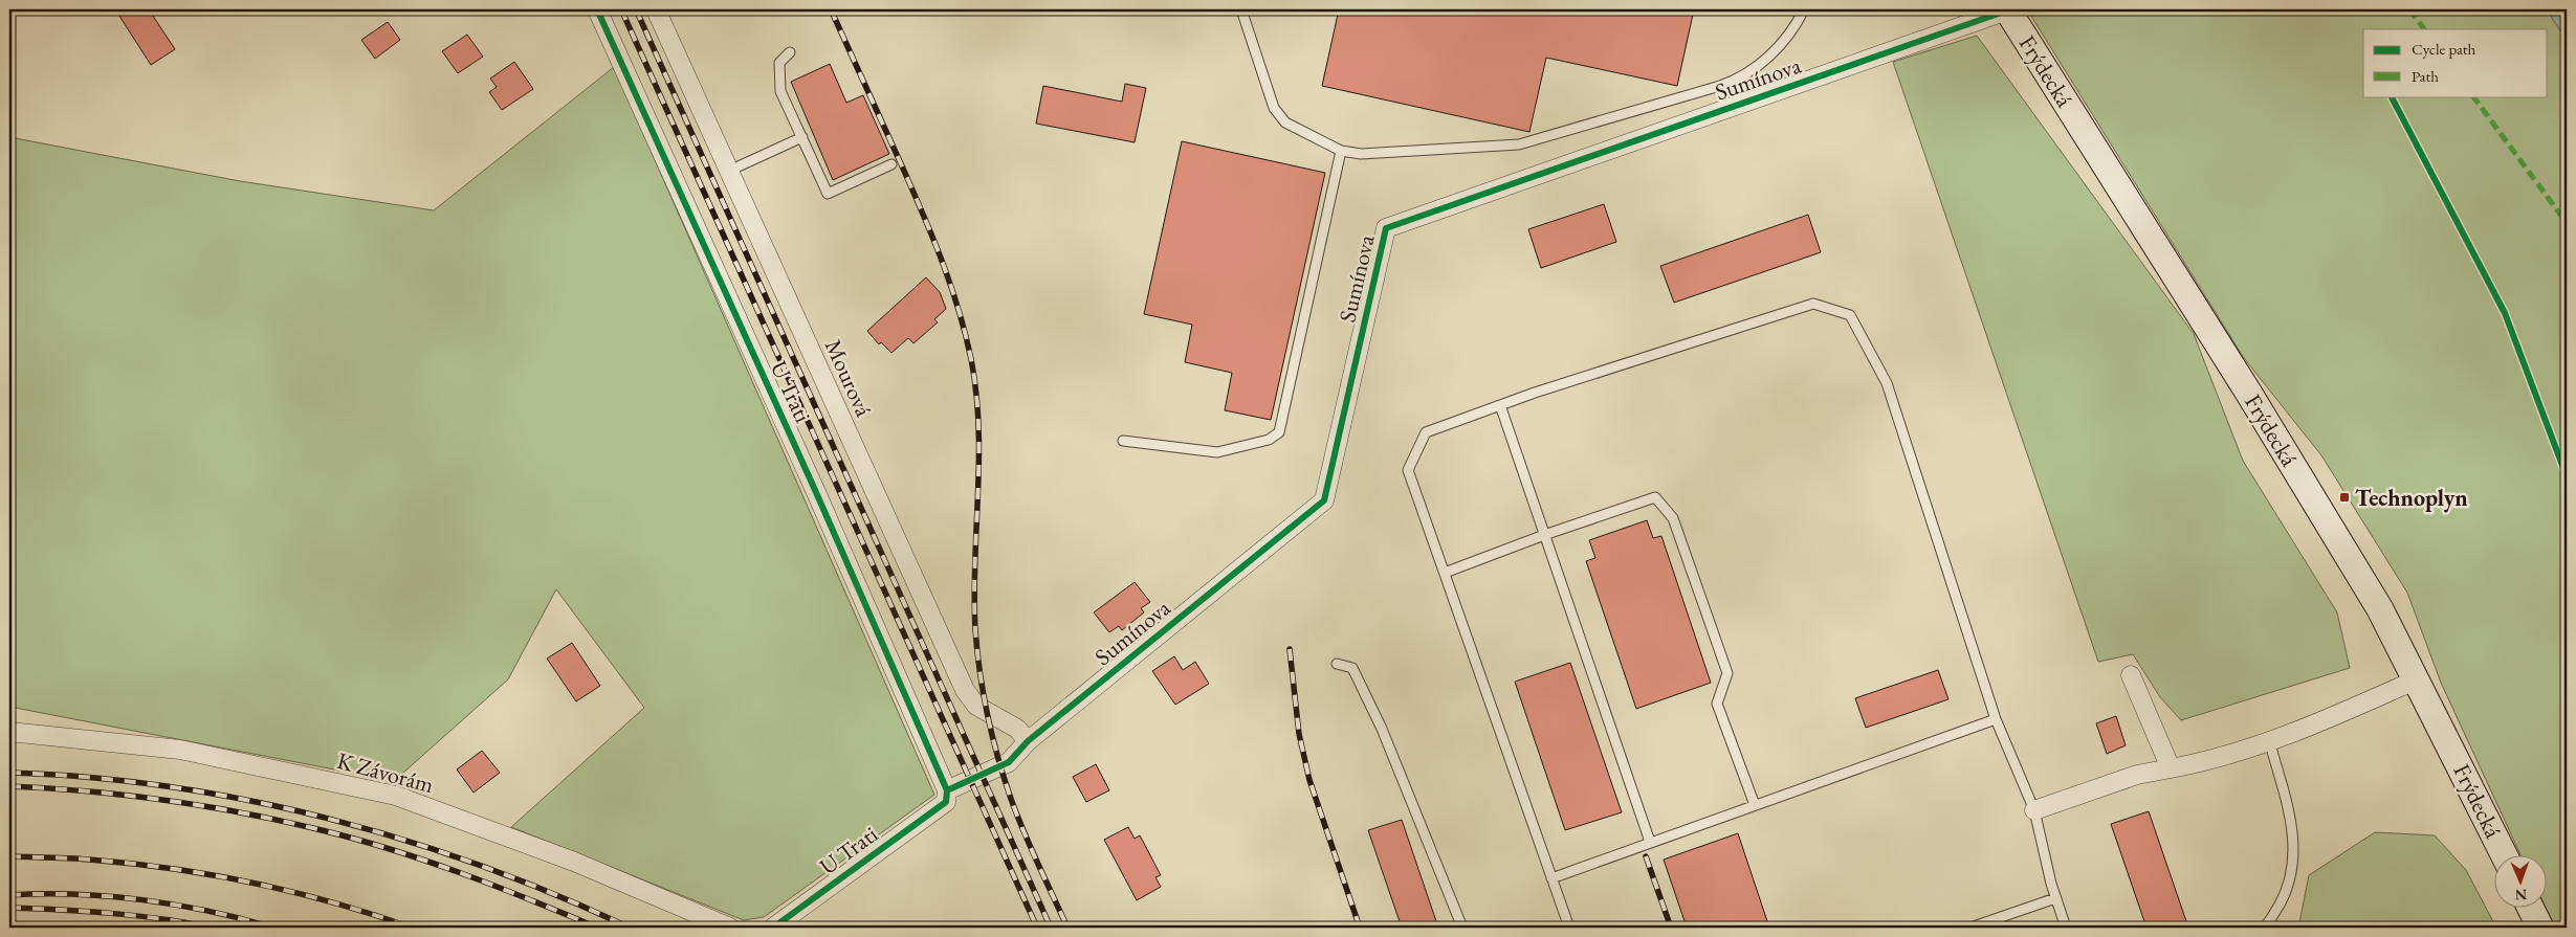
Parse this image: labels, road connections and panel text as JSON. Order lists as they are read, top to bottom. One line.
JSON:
{"streets":{"main road":["Frýdecká"],"street":["Sumínova","Mourová","U Trati","K Závorám"]},"crossings":[["Frýdecká","Sumínova"],["Sumínova","Mourová"],["Sumínova","U Trati"]],"places":{"transit":["Technoplyn"]},"legend":["Cycle path","Path"],"north":"bottom"}
